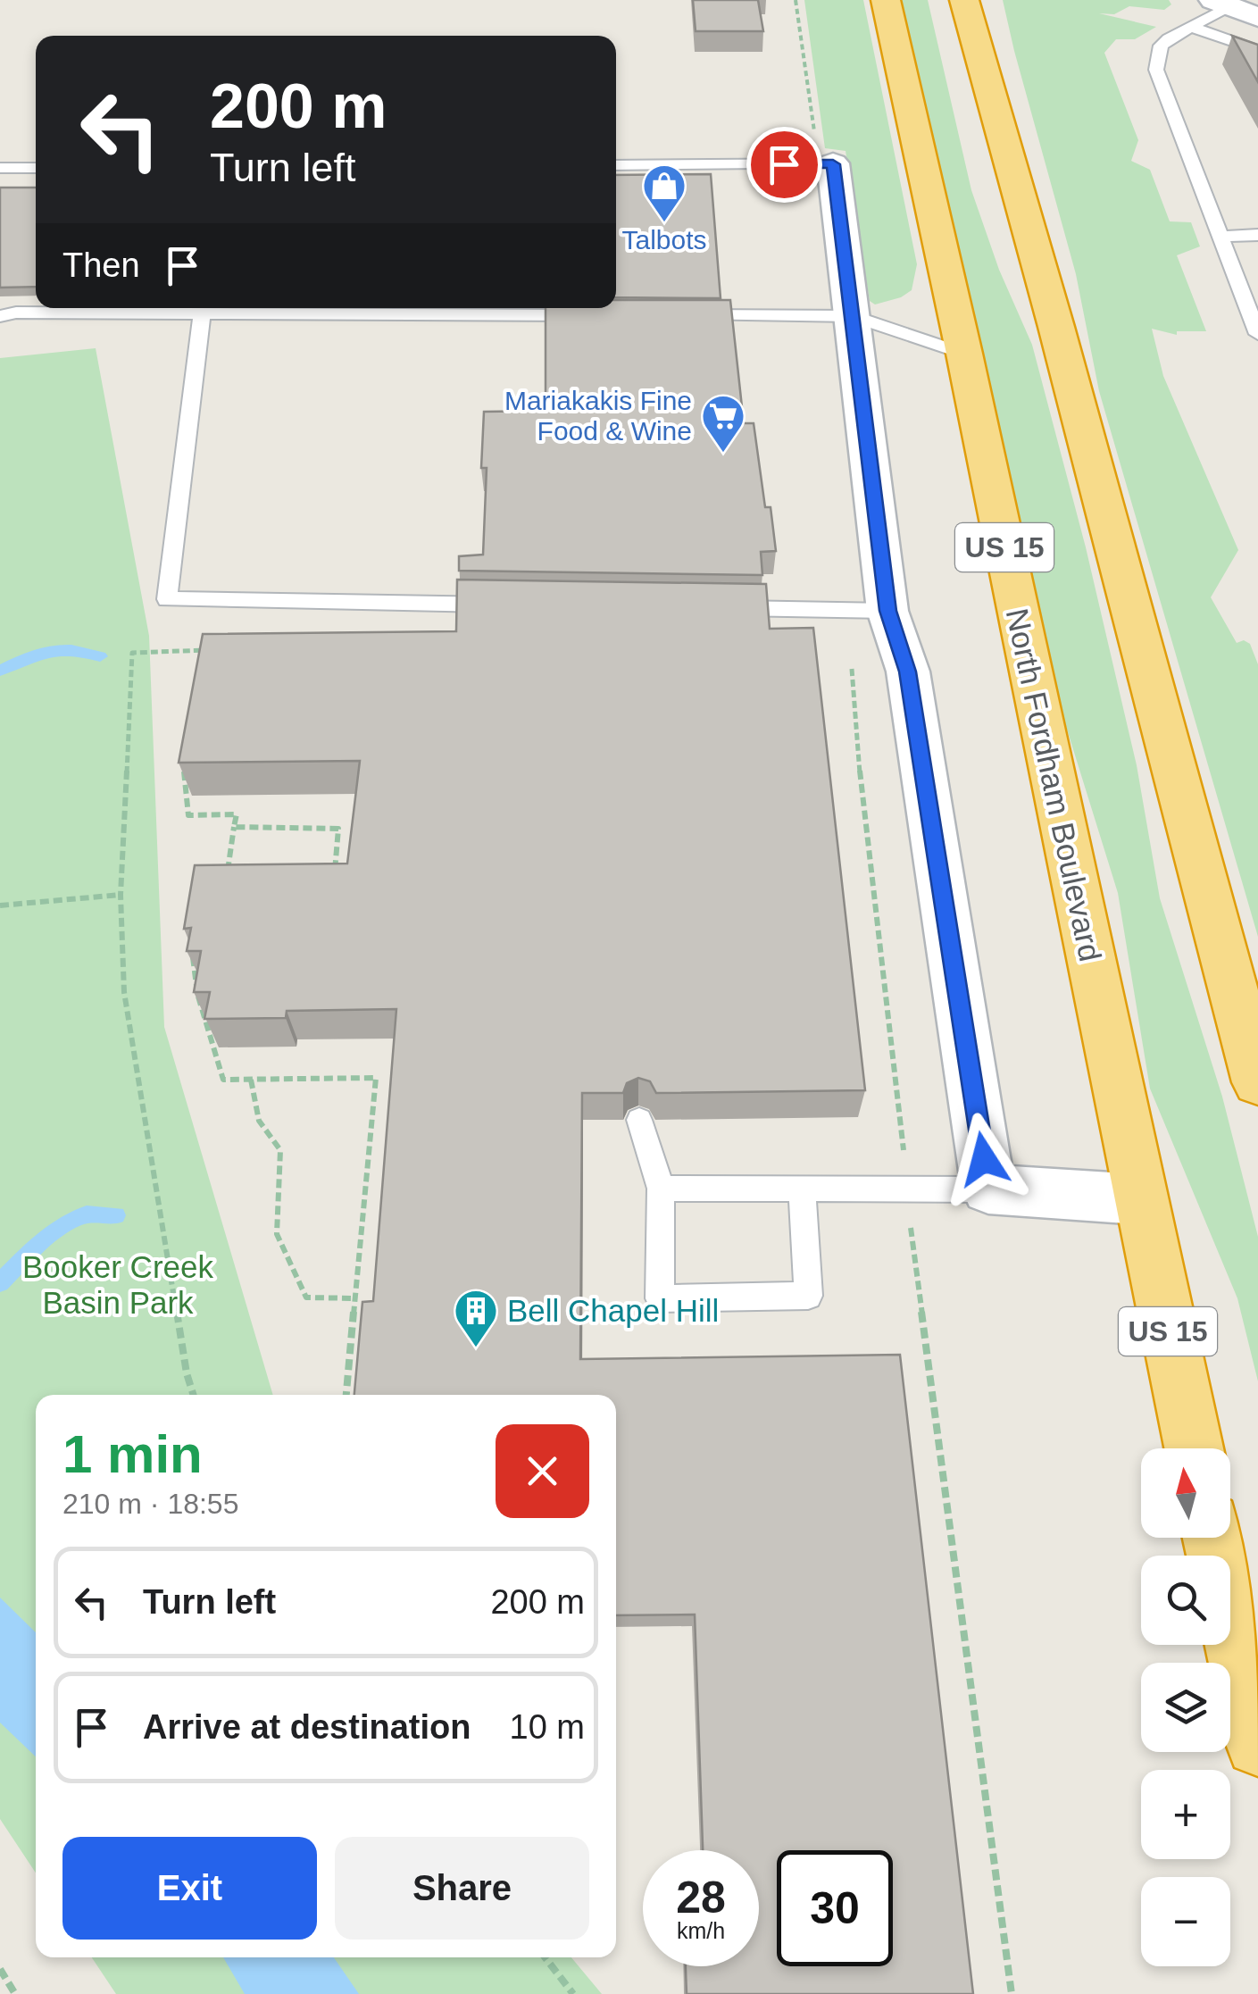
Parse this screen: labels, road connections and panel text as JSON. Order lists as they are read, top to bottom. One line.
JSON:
{"streets":{"highway":["US 15","North Fordham Boulevard"]},"parks":["Booker Creek Basin Park"],"places":{"shop":["Talbots"],"supermarket":["Mariakakis Fine Food & Wine"],"building":["Bell Chapel Hill"]},"north":"top","page":{"turn":["200 m","Turn left"],"then":"Then","heading":["1 min","210 m · 18:55"],"map_buttons":["+","−"],"list":[{"name":"Turn left","value":"200 m"},{"name":"Arrive at destination","value":"10 m"}],"buttons":["Exit","Share"],"speed":"28 km/h","limit":"30"}}
